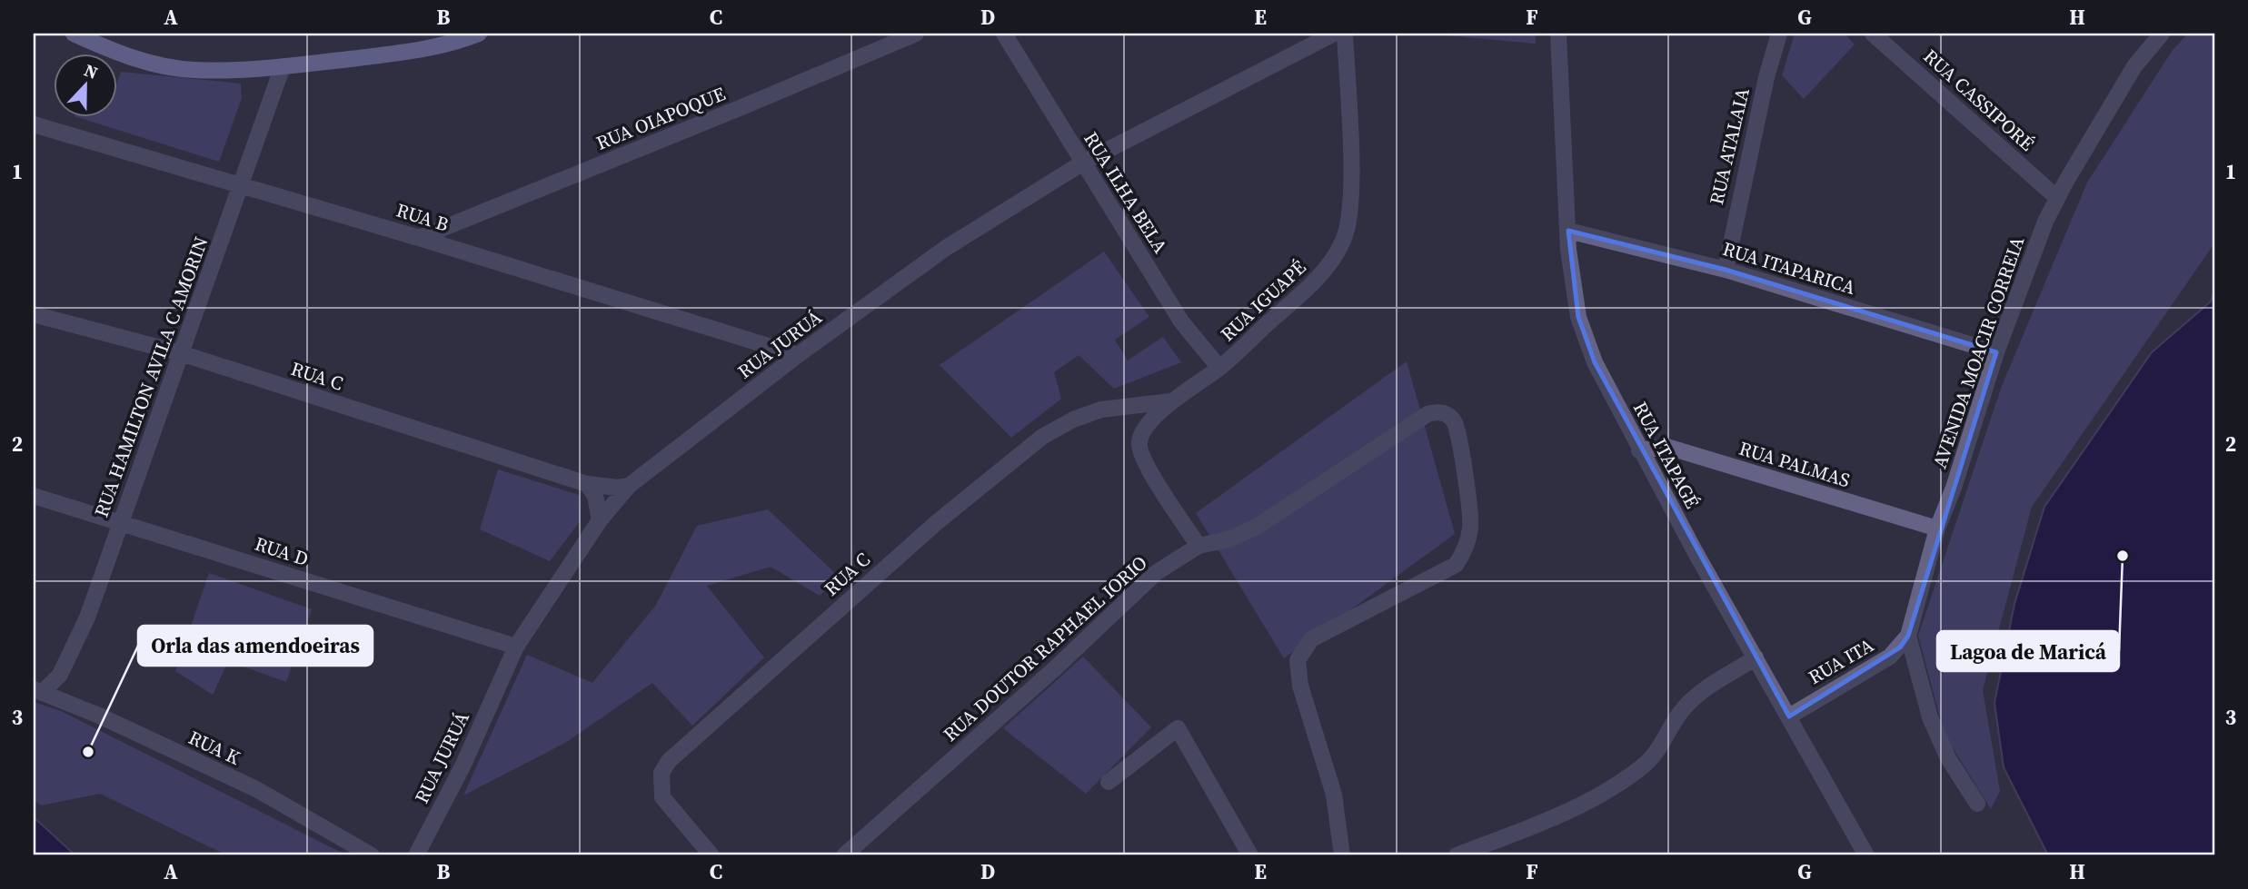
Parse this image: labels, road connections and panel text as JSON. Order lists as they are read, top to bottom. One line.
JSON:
{"streets":{"street":["RUA CASSIPORÉ","RUA OIAPOQUE","RUA ATALAIA","RUA ILHA BELA","RUA B","RUA ITAPARICA","RUA IGUAPÉ","RUA JURUÁ","AVENIDA MOACIR CORREIA","RUA C","RUA HAMILTON AVILA C AMORIN","RUA ITAPAGÉ","RUA PALMAS","RUA D","RUA DOUTOR RAPHAEL IORIO","RUA ITA","RUA K"]},"crossings":[["RUA CASSIPORÉ","AVENIDA MOACIR CORREIA"],["RUA OIAPOQUE","RUA B"],["RUA ATALAIA","RUA ITAPARICA"],["RUA ILHA BELA","RUA IGUAPÉ"],["RUA ILHA BELA","RUA JURUÁ"],["RUA B","RUA JURUÁ"],["RUA B","RUA HAMILTON AVILA C AMORIN"],["RUA ITAPARICA","AVENIDA MOACIR CORREIA"],["RUA ITAPARICA","RUA ITAPAGÉ"],["RUA IGUAPÉ","RUA C"],["RUA IGUAPÉ","RUA DOUTOR RAPHAEL IORIO"],["RUA JURUÁ","RUA C"],["RUA JURUÁ","RUA D"],["AVENIDA MOACIR CORREIA","RUA PALMAS"],["AVENIDA MOACIR CORREIA","RUA ITA"],["RUA C","RUA HAMILTON AVILA C AMORIN"],["RUA HAMILTON AVILA C AMORIN","RUA D"],["RUA HAMILTON AVILA C AMORIN","RUA K"],["RUA ITAPAGÉ","RUA PALMAS"],["RUA ITAPAGÉ","RUA ITA"]],"places":["Lagoa de Maricá","Orla das amendoeiras"],"north":"top","grid":{"columns":["A","B","C","D","E","F","G","H"],"rows":["1","2","3"]}}
